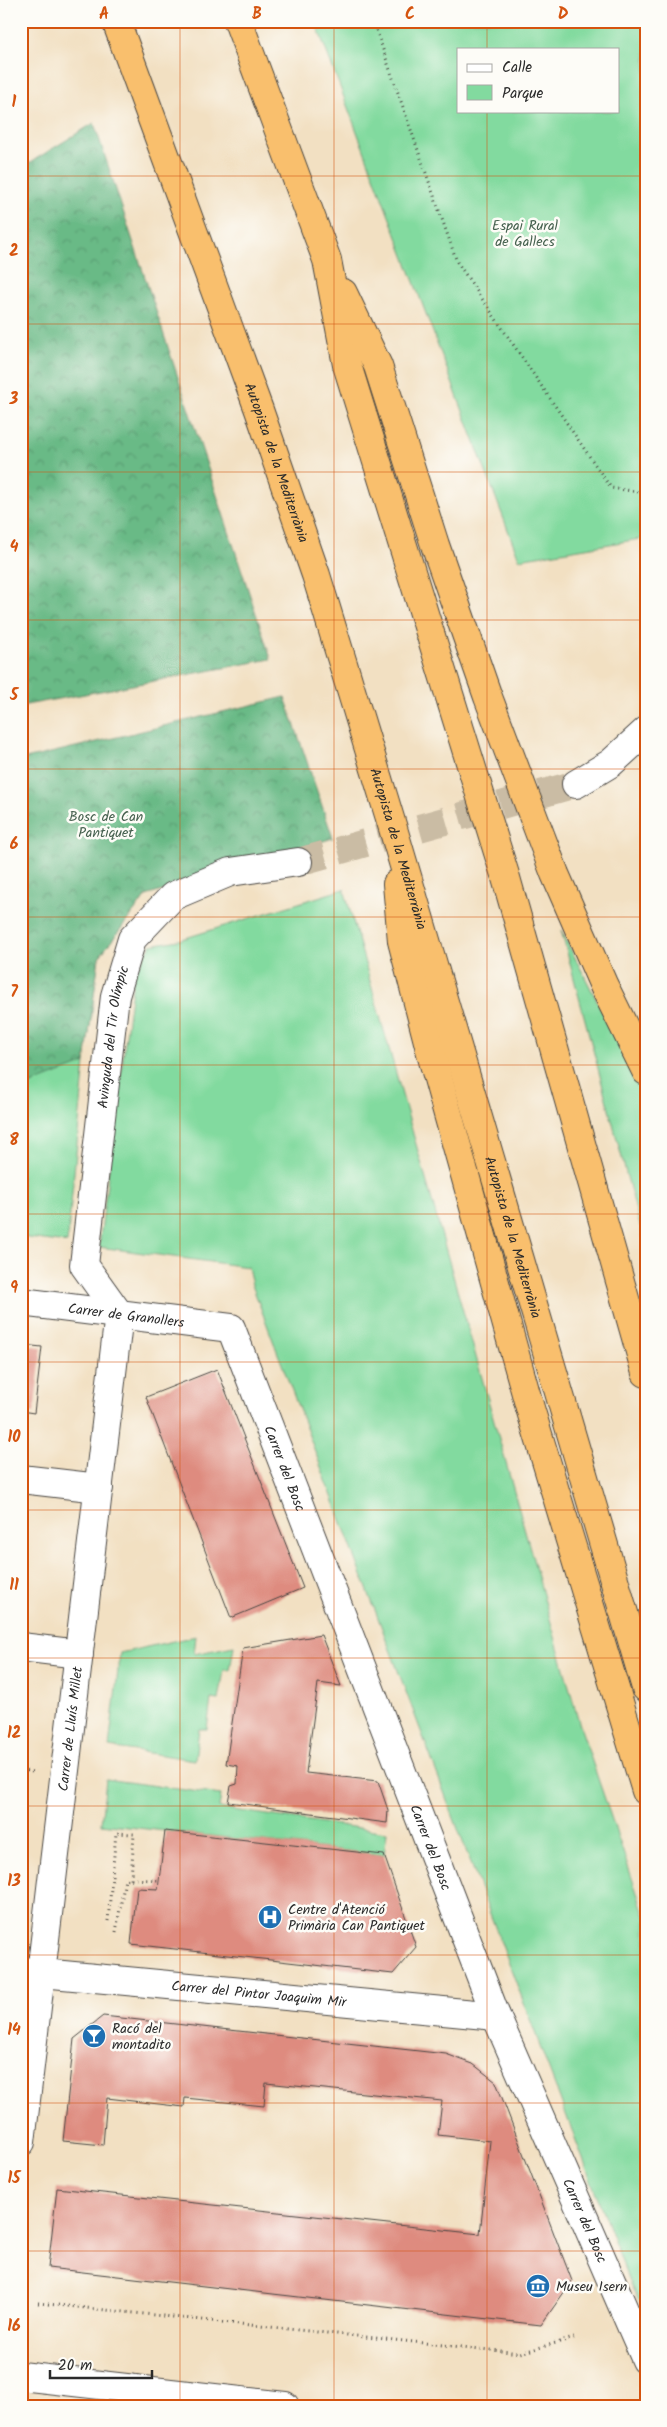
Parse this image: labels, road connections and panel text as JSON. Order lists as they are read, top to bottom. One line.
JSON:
{"streets":{"highway":["Autopista de la Mediterrània"],"street":["Avinguda del Tir Olímpic","Carrer de Granollers","Carrer del Bosc","Carrer de Lluís Millet","Carrer del Pintor Joaquim Mir"]},"crossings":[["Avinguda del Tir Olímpic","Carrer de Granollers"],["Avinguda del Tir Olímpic","Carrer de Lluís Millet"],["Carrer de Granollers","Carrer del Bosc"],["Carrer de Granollers","Carrer de Lluís Millet"],["Carrer del Bosc","Carrer del Pintor Joaquim Mir"],["Carrer de Lluís Millet","Carrer del Pintor Joaquim Mir"]],"parks":["Espai Rural de Gallecs","Bosc de Can Pantiquet"],"places":{"hospital":["Centre d'Atenció Primària Can Pantiquet"],"bar":["Racó del montadito"],"museum":["Museu Isern"]},"legend":["Calle","Parque"],"scale_bar":"20 m","grid":{"columns":["A","B","C","D"],"rows":["1","2","3","4","5","6","7","8","9","10","11","12","13","14","15","16"]}}
